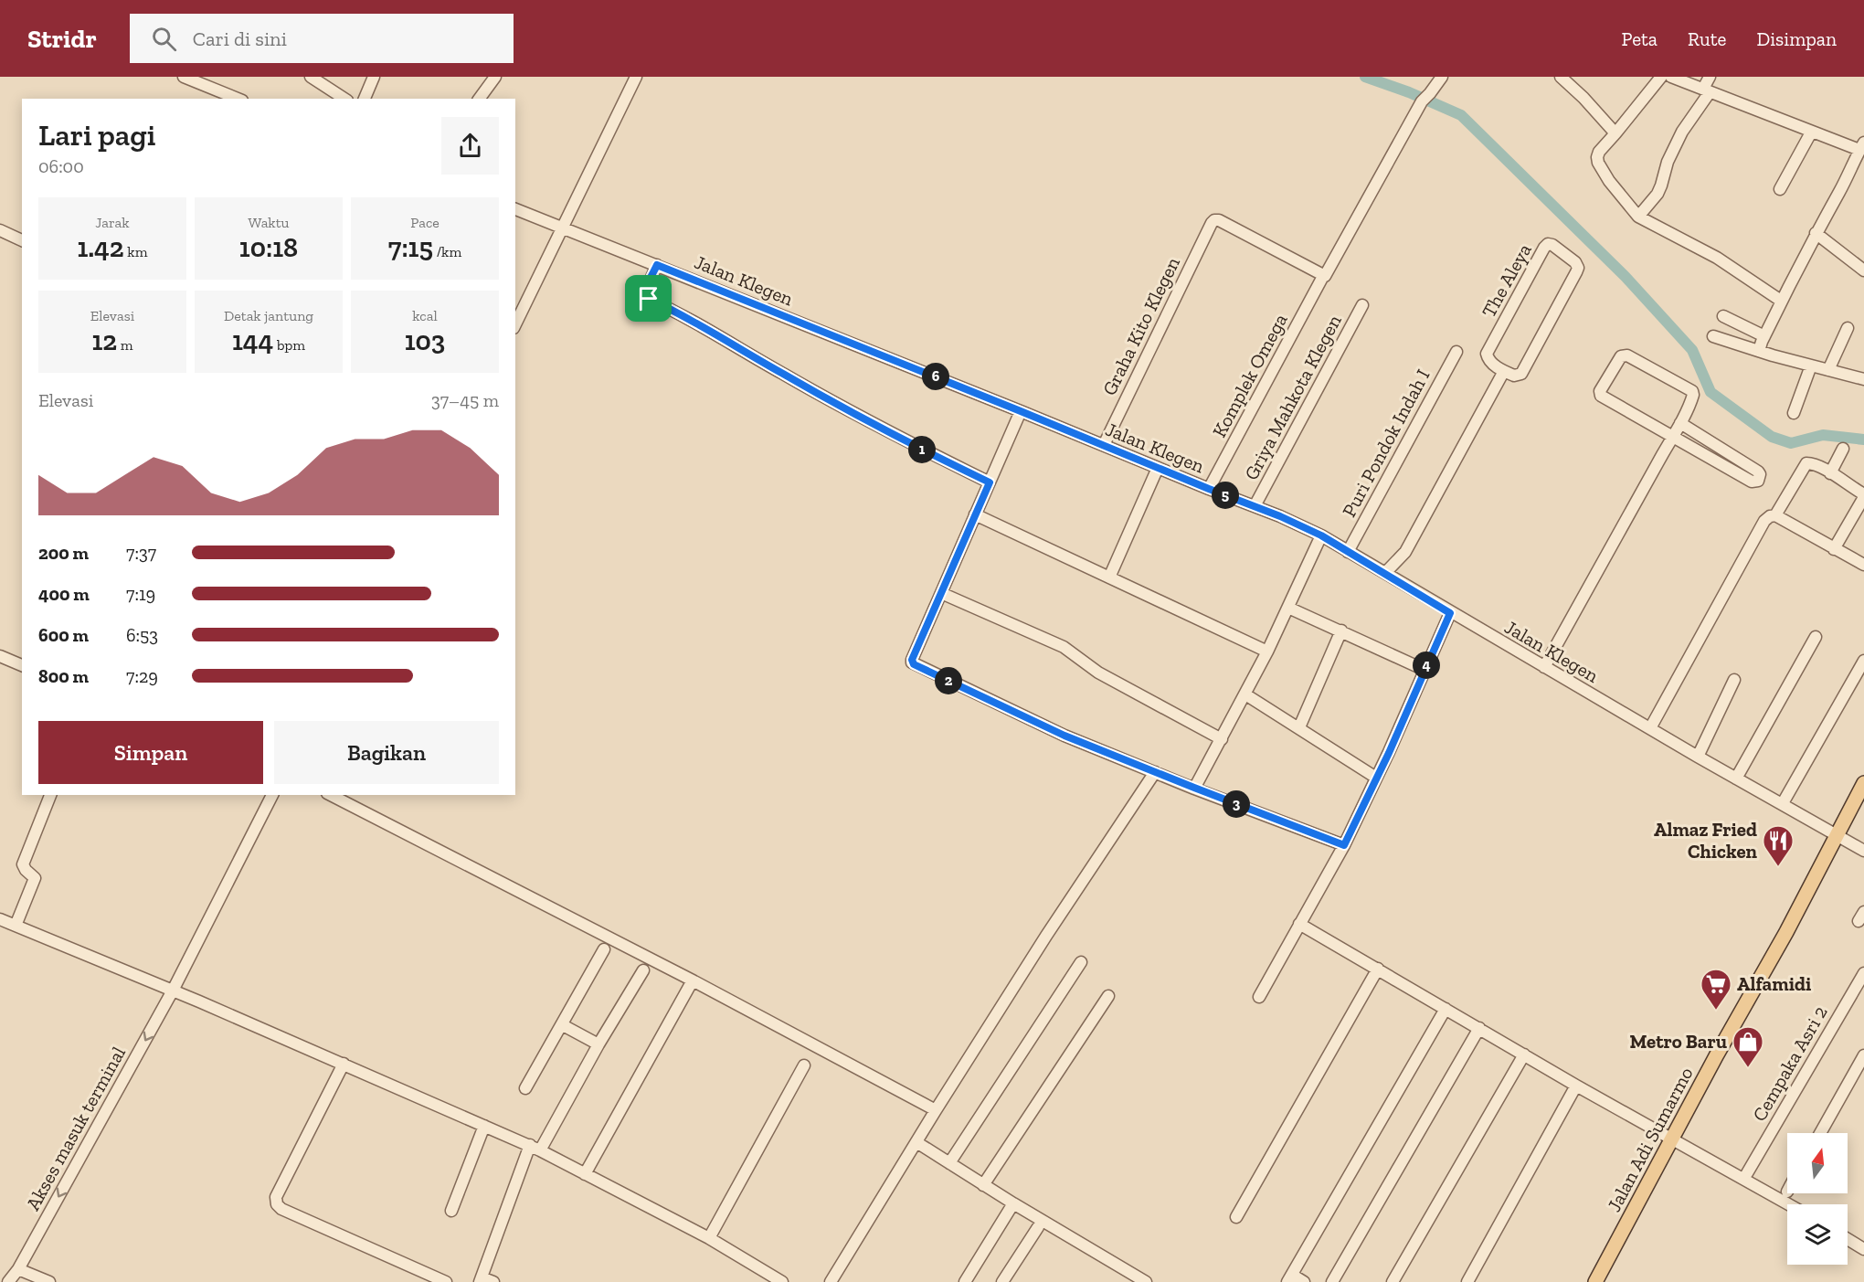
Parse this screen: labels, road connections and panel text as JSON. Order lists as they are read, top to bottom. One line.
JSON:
{"streets":{"main road":["Jalan Adi Sumarmo"],"street":["Jalan Klegen","The Aleya","Graha Kito Klegen","Komplek Omega","Griya Mahkota Klegen","Puri Pondok Indah I","Cempaka Asri 2","Akses masuk terminal"]},"crossings":[["Jalan Klegen","Graha Kito Klegen"],["Jalan Klegen","Komplek Omega"],["Jalan Klegen","Griya Mahkota Klegen"],["Jalan Klegen","Puri Pondok Indah I"],["Jalan Klegen","Jalan Adi Sumarmo"]],"one_way":["Akses masuk terminal"],"places":{"restaurant":["Almaz Fried Chicken"],"supermarket":["Alfamidi"],"shop":["Metro Baru"]},"north":"top","page":{"header":"Stridr","search":"Cari di sini","nav":["Peta","Rute","Disimpan"],"heading":["Lari pagi","06:00"],"stats":[["Jarak","1.42 km"],["Waktu","10:18"],["Pace","7:15 /km"],["Elevasi","12 m"],["Detak jantung","144 bpm"],["kcal","103"]],"pins":["6","1","5","4","2","3"],"chart":["Elevasi","37–45 m"],"list":[{"name":"200 m","note":"7:37"},{"name":"400 m","note":"7:19"},{"name":"600 m","note":"6:53"},{"name":"800 m","note":"7:29"}],"buttons":["Simpan","Bagikan"]}}
